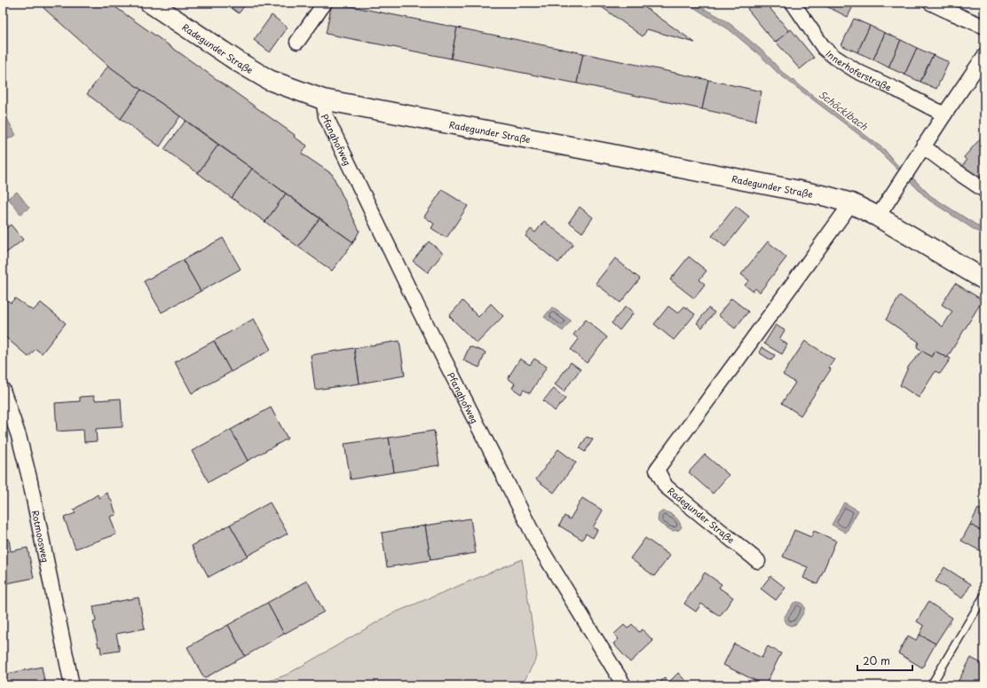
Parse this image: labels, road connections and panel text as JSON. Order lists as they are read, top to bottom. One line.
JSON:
{"streets":{"main road":["Radegunder Straße"],"street":["Innerhoferstraße","Pfanghofweg","Rotmoosweg"]},"crossings":[["Radegunder Straße","Pfanghofweg"]],"water":["Schöcklbach"],"scale_bar":"20 m"}
